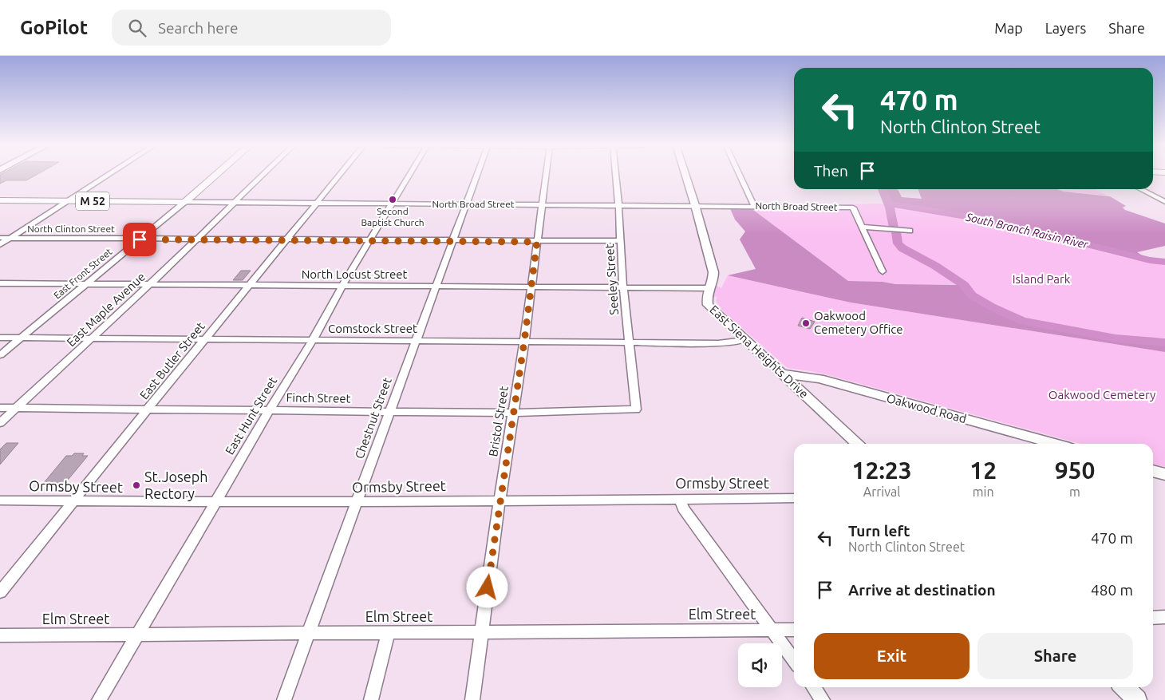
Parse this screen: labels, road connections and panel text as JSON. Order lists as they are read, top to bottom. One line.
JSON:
{"streets":{"main road":["M 52","North Broad Street","East Front Street"],"street":["North Clinton Street","North Locust Street","Seeley Street","East Maple Avenue","Comstock Street","East Siena Heights Drive","East Butler Street","Finch Street","Oakwood Road","East Hunt Street","Chestnut Street","Bristol Street","Ormsby Street","Elm Street"]},"crossings":[["North Broad Street","East Front Street"],["North Broad Street","Seeley Street"],["North Broad Street","East Maple Avenue"],["North Broad Street","East Siena Heights Drive"],["North Broad Street","East Butler Street"],["North Broad Street","East Hunt Street"],["North Broad Street","Chestnut Street"],["North Broad Street","Bristol Street"],["North Clinton Street","East Front Street"],["North Clinton Street","Seeley Street"],["North Clinton Street","East Maple Avenue"],["North Clinton Street","East Butler Street"],["North Clinton Street","East Hunt Street"],["North Clinton Street","Chestnut Street"],["North Clinton Street","Bristol Street"],["East Front Street","North Locust Street"],["East Front Street","Comstock Street"],["North Locust Street","Seeley Street"],["North Locust Street","East Maple Avenue"],["North Locust Street","East Siena Heights Drive"],["North Locust Street","East Butler Street"],["North Locust Street","East Hunt Street"],["North Locust Street","Chestnut Street"],["North Locust Street","Bristol Street"],["Seeley Street","Comstock Street"],["Seeley Street","Finch Street"],["East Maple Avenue","Comstock Street"],["East Maple Avenue","Finch Street"],["Comstock Street","East Siena Heights Drive"],["Comstock Street","East Butler Street"],["Comstock Street","East Hunt Street"],["Comstock Street","Chestnut Street"],["Comstock Street","Bristol Street"],["East Siena Heights Drive","Oakwood Road"],["East Butler Street","Finch Street"],["East Butler Street","Ormsby Street"],["Finch Street","East Hunt Street"],["Finch Street","Chestnut Street"],["Finch Street","Bristol Street"],["East Hunt Street","Ormsby Street"],["East Hunt Street","Elm Street"],["Chestnut Street","Ormsby Street"],["Chestnut Street","Elm Street"],["Bristol Street","Ormsby Street"],["Bristol Street","Elm Street"]],"water":["South Branch Raisin River"],"parks":["Island Park","Oakwood Cemetery"],"places":["Second Baptist Church","Oakwood Cemetery Office","St.Joseph Rectory"],"page":{"header":"GoPilot","search":"Search here","nav":["Map","Layers","Share"],"turn":["470 m","North Clinton Street"],"then":"Then","eta":["12:23","Arrival","12","min","950","m"],"list":[{"name":"Turn left","note":"North Clinton Street","value":"470 m"},{"name":"Arrive at destination","value":"480 m"}],"buttons":["Exit","Share"]}}
